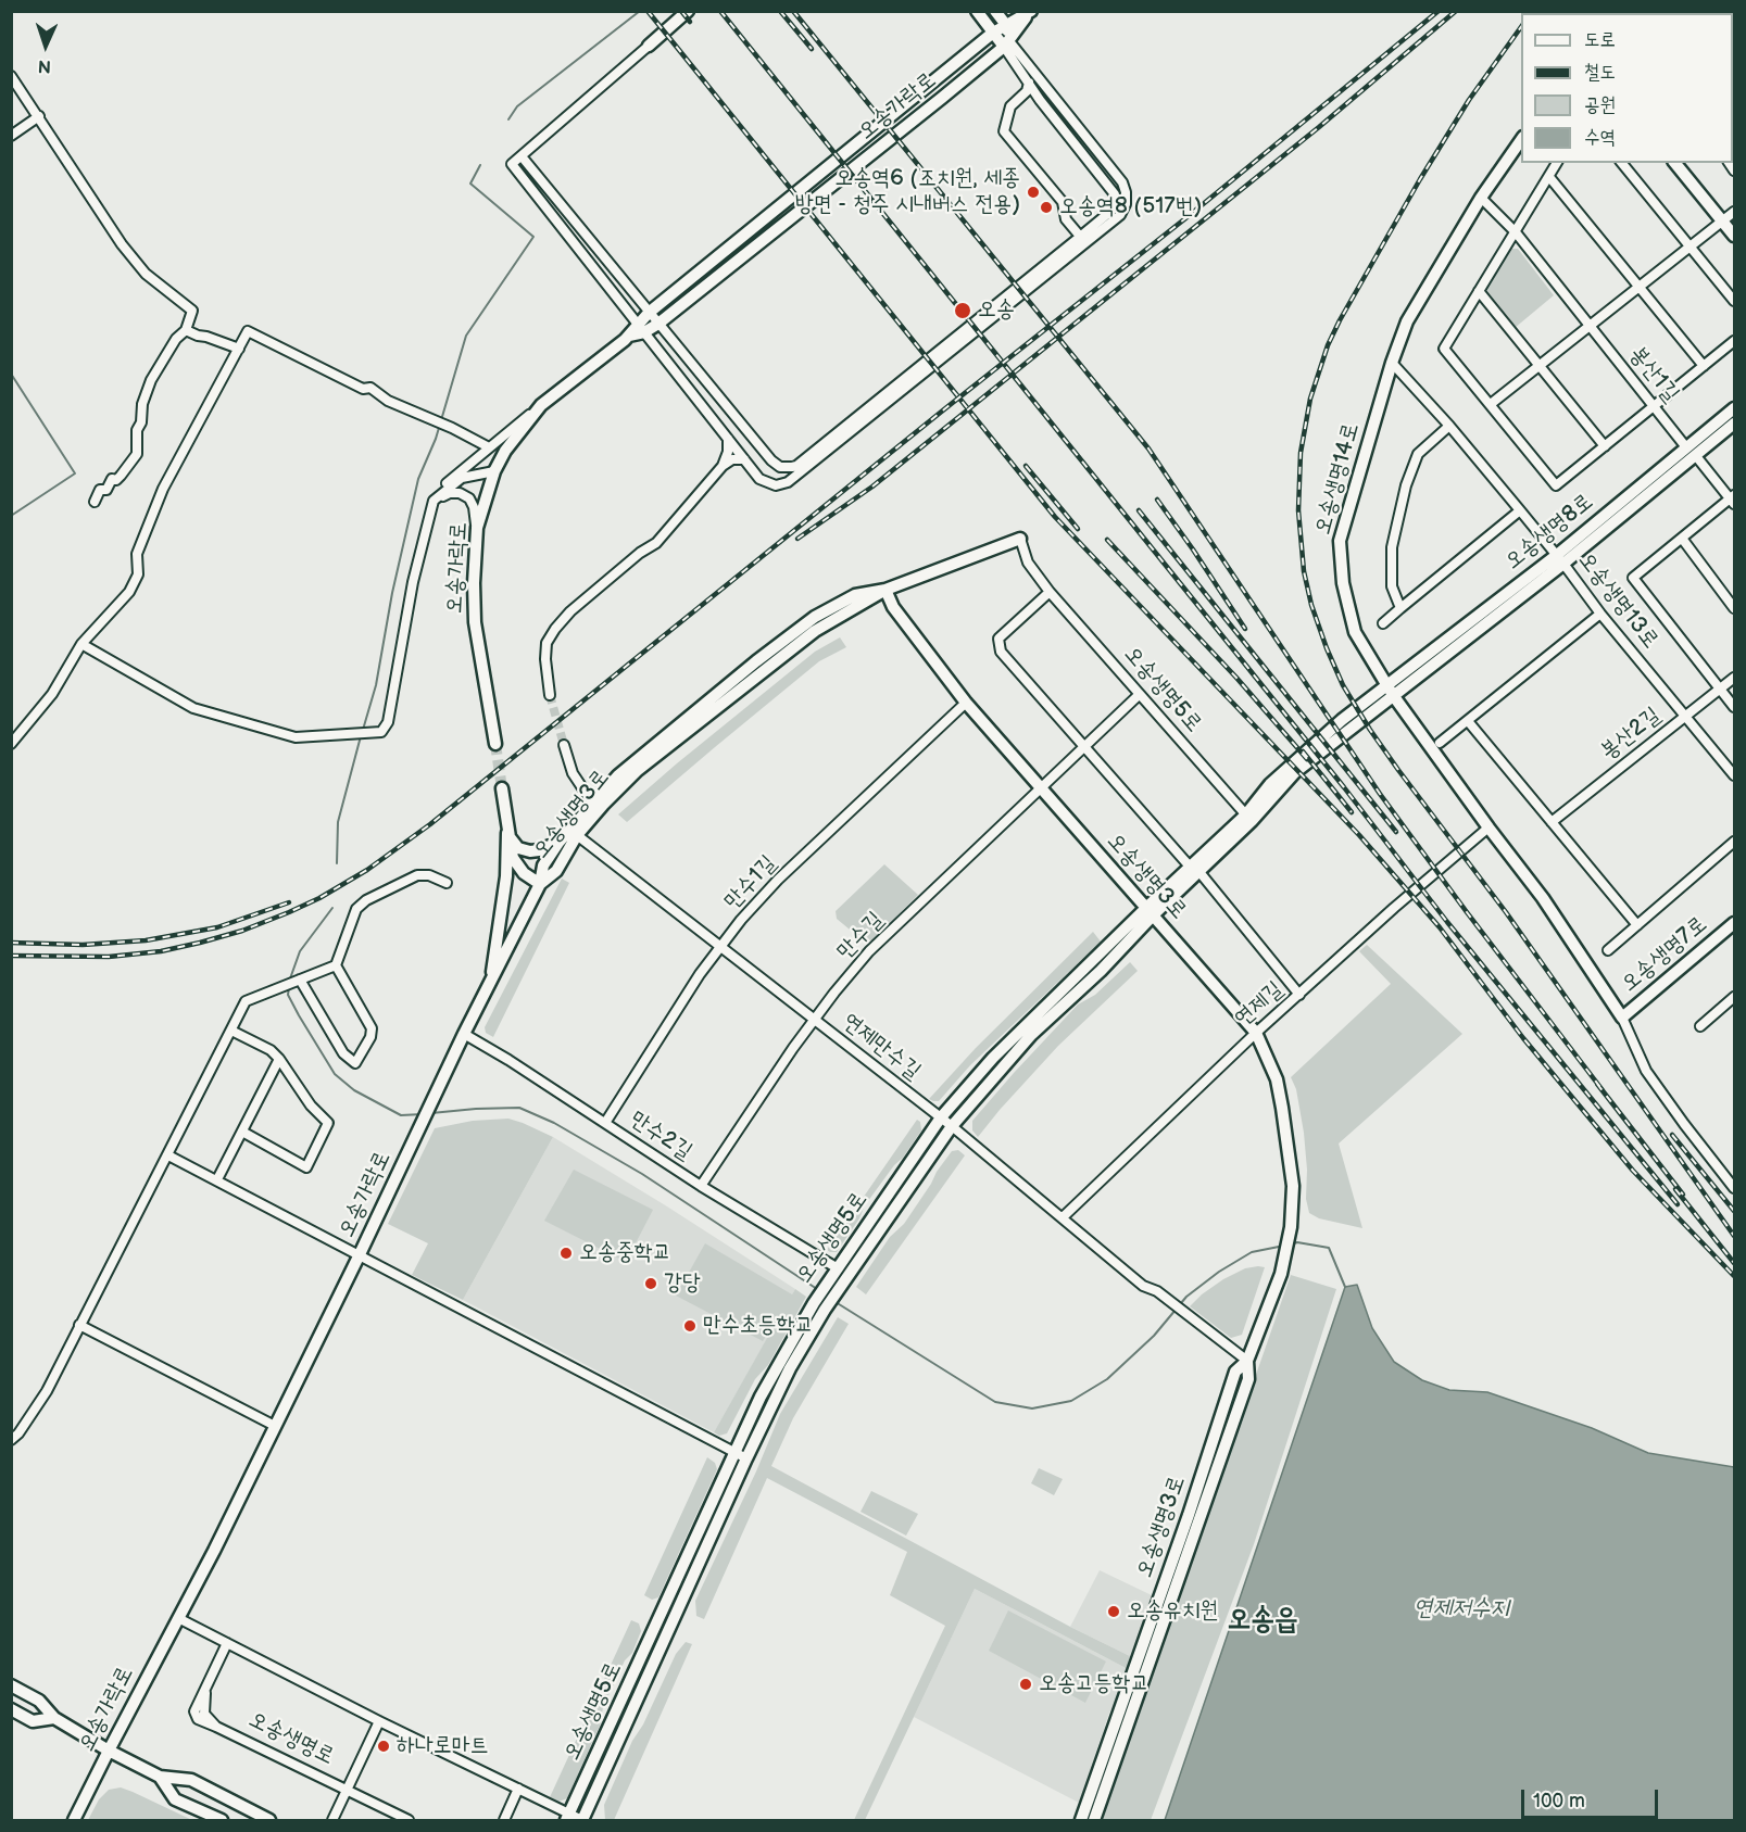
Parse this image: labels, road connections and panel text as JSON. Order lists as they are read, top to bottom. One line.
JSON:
{"streets":{"street":["오송가락로","봉산1길","오송생명14로","오송생명8로","오송생명13로","오송생명5로","봉산2길","오송생명3로","만수1길","만수길","오송생명7로","연제길","연제만수길","만수2길","오송생명로"]},"crossings":[["오송가락로","오송생명3로"],["오송가락로","만수2길"],["봉산1길","오송생명14로"],["봉산1길","오송생명8로"],["오송생명14로","오송생명8로"],["오송생명14로","오송생명13로"],["오송생명14로","오송생명7로"],["오송생명14로","연제길"],["오송생명8로","오송생명13로"],["오송생명8로","오송생명5로"],["오송생명13로","봉산2길"],["오송생명5로","오송생명3로"],["오송생명5로","만수길"],["오송생명5로","연제만수길"],["오송생명5로","만수2길"],["오송생명3로","만수1길"],["오송생명3로","만수길"],["오송생명3로","연제길"],["오송생명3로","연제만수길"],["만수1길","연제만수길"],["만수1길","만수2길"],["만수길","연제만수길"],["만수길","만수2길"],["연제길","연제만수길"]],"districts":["오송읍"],"water":["연제저수지"],"places":["오송역6 (조치원, 세종 방면 - 청주 시내버스 전용)","오송역8 (517번)","오송","오송중학교","강당","만수초등학교","오송유치원","오송고등학교","하나로마트"],"legend":["도로","철도","공원","수역"],"scale_bar":"100 m","north":"bottom"}
